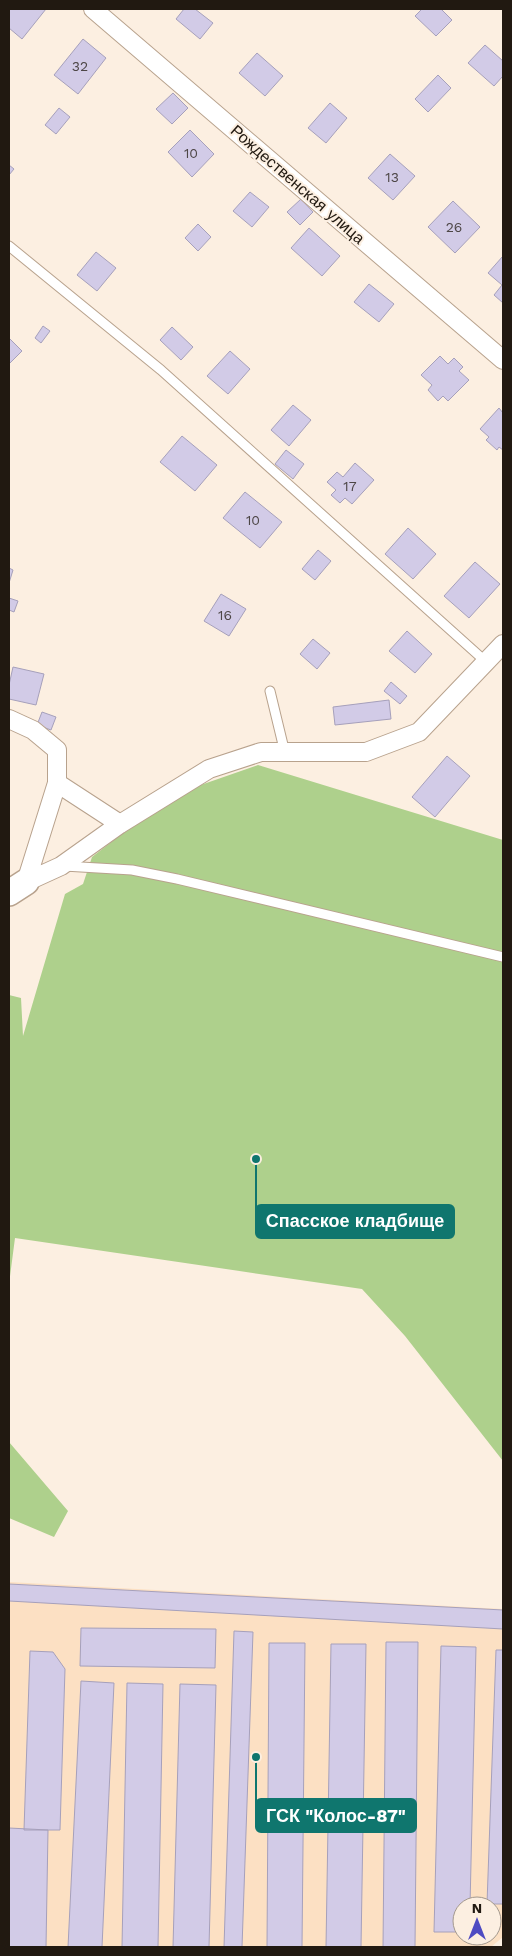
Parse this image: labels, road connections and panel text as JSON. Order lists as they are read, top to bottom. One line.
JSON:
{"streets":{"street":["Рождественская улица"]},"places":["Спасское кладбище","ГСК \"Колос-87\""],"house_numbers":["32","10","13","26","17","10","16"],"north":"top"}
